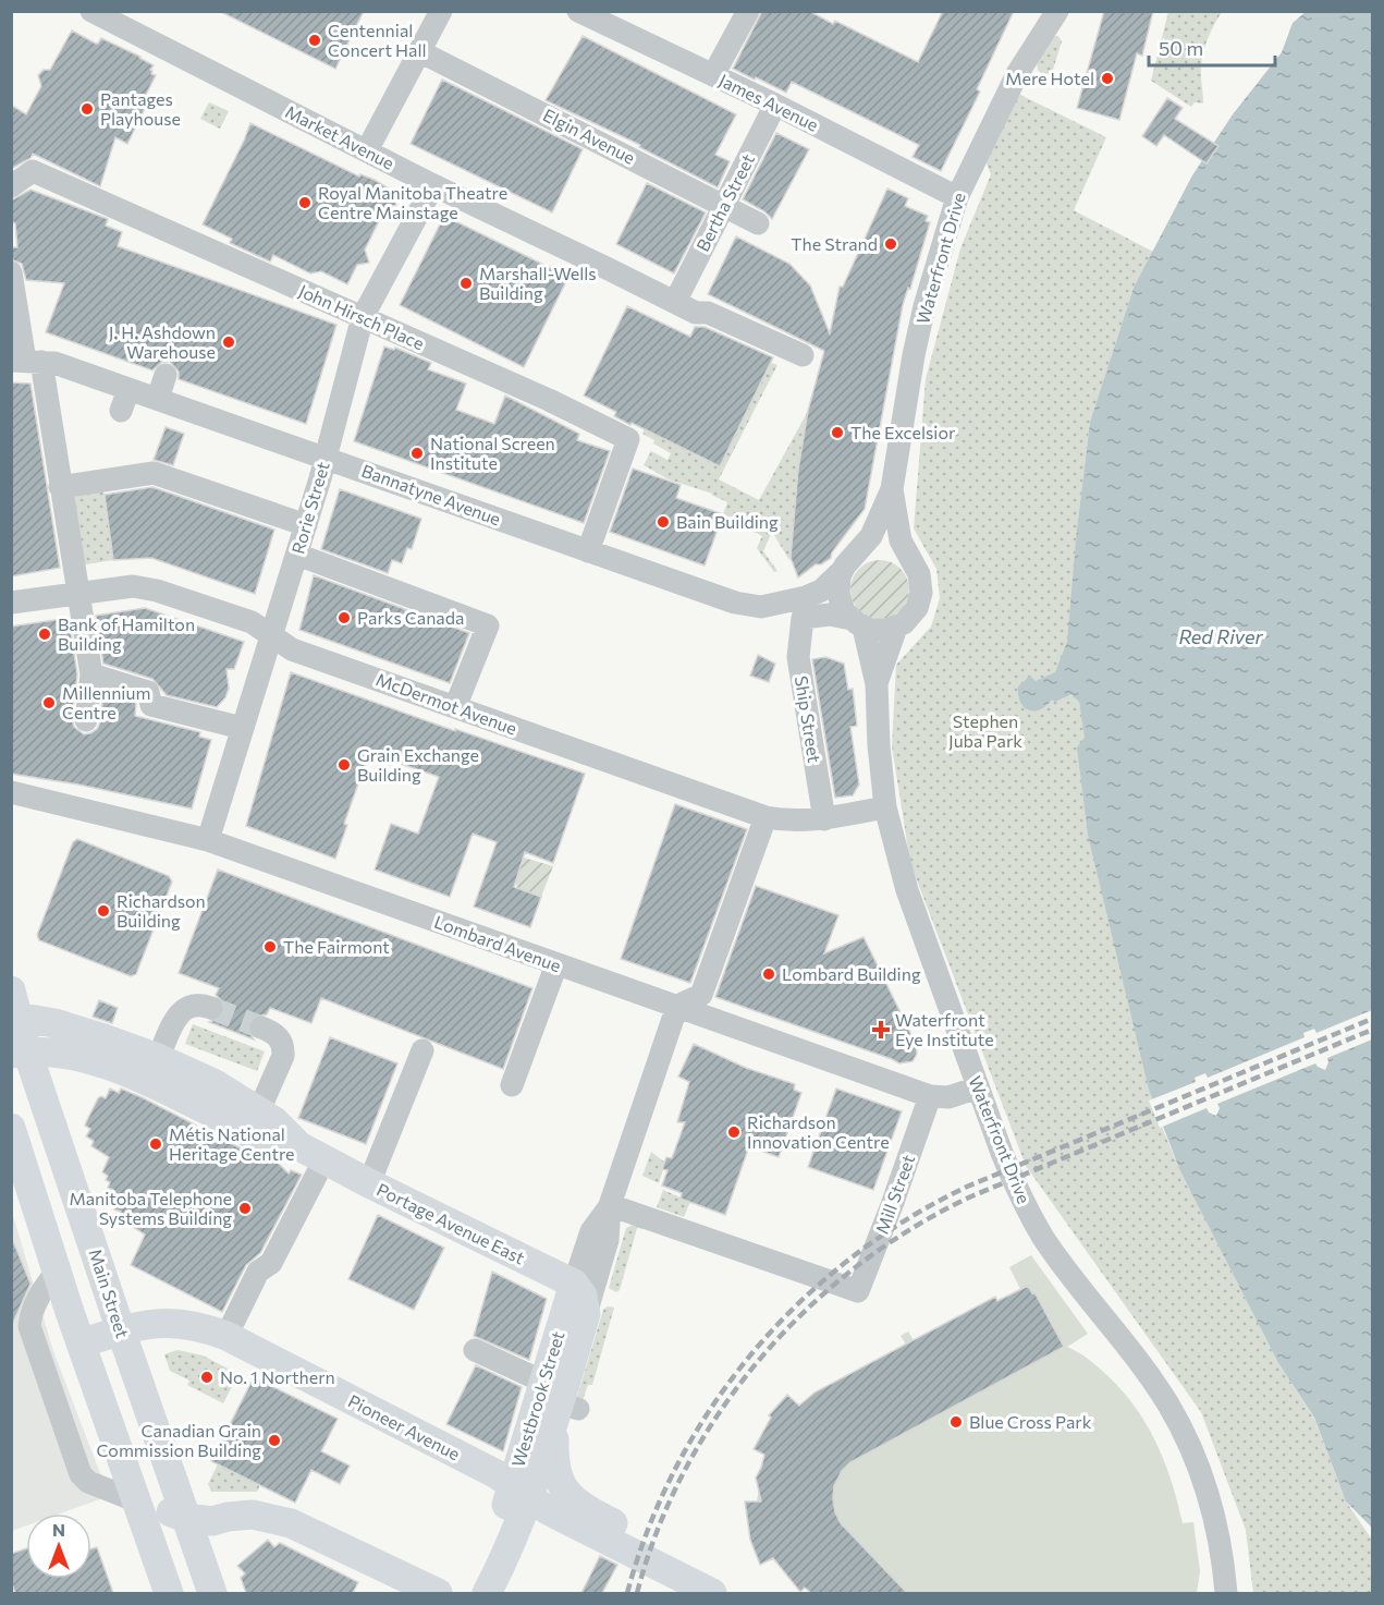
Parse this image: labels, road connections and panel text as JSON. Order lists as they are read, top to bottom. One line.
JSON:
{"streets":{"main road":["Portage Avenue East","Main Street","Westbrook Street","Pioneer Avenue"],"street":["James Avenue","Elgin Avenue","Market Avenue","Bertha Street","Waterfront Drive","John Hirsch Place","Bannatyne Avenue","Rorie Street","McDermot Avenue","Ship Street","Lombard Avenue","Mill Street"]},"crossings":[["James Avenue","Bertha Street"],["James Avenue","Waterfront Drive"],["Elgin Avenue","Bertha Street"],["Market Avenue","Bertha Street"],["Market Avenue","Rorie Street"],["Waterfront Drive","Bannatyne Avenue"],["Waterfront Drive","McDermot Avenue"],["Waterfront Drive","Ship Street"],["Waterfront Drive","Lombard Avenue"],["John Hirsch Place","Bannatyne Avenue"],["John Hirsch Place","Rorie Street"],["Bannatyne Avenue","Rorie Street"],["Bannatyne Avenue","Ship Street"],["Rorie Street","McDermot Avenue"],["Rorie Street","Lombard Avenue"],["McDermot Avenue","Ship Street"],["Lombard Avenue","Mill Street"],["Lombard Avenue","Westbrook Street"],["Mill Street","Westbrook Street"],["Portage Avenue East","Main Street"],["Portage Avenue East","Westbrook Street"],["Main Street","Pioneer Avenue"],["Westbrook Street","Pioneer Avenue"]],"water":["Red River"],"parks":["Stephen Juba Park"],"places":{"other":["Centennial Concert Hall","Mere Hotel","Pantages Playhouse","Royal Manitoba Theatre Centre Mainstage","The Strand","Marshall-Wells Building","J. H. Ashdown Warehouse","The Excelsior","National Screen Institute","Bain Building","Parks Canada","Bank of Hamilton Building","Millennium Centre","Grain Exchange Building","Richardson Building","The Fairmont","Lombard Building","Richardson Innovation Centre","Métis National Heritage Centre","Manitoba Telephone Systems Building","No. 1 Northern","Blue Cross Park","Canadian Grain Commission Building"],"health":["Waterfront Eye Institute"]},"scale_bar":"50 m","north":"top"}
